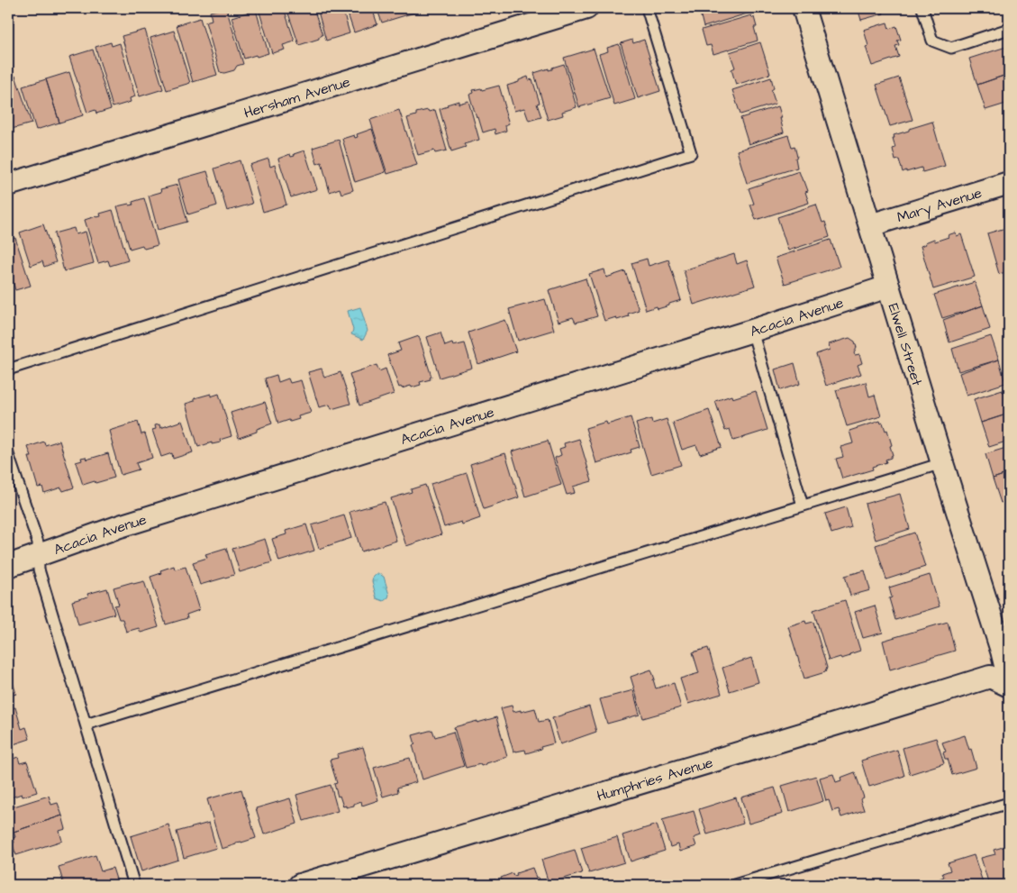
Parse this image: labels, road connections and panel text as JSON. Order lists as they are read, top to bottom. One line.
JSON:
{"streets":{"street":["Hersham Avenue","Mary Avenue","Acacia Avenue","Elwell Street","Humphries Avenue"]},"crossings":[["Mary Avenue","Elwell Street"],["Acacia Avenue","Elwell Street"]]}
